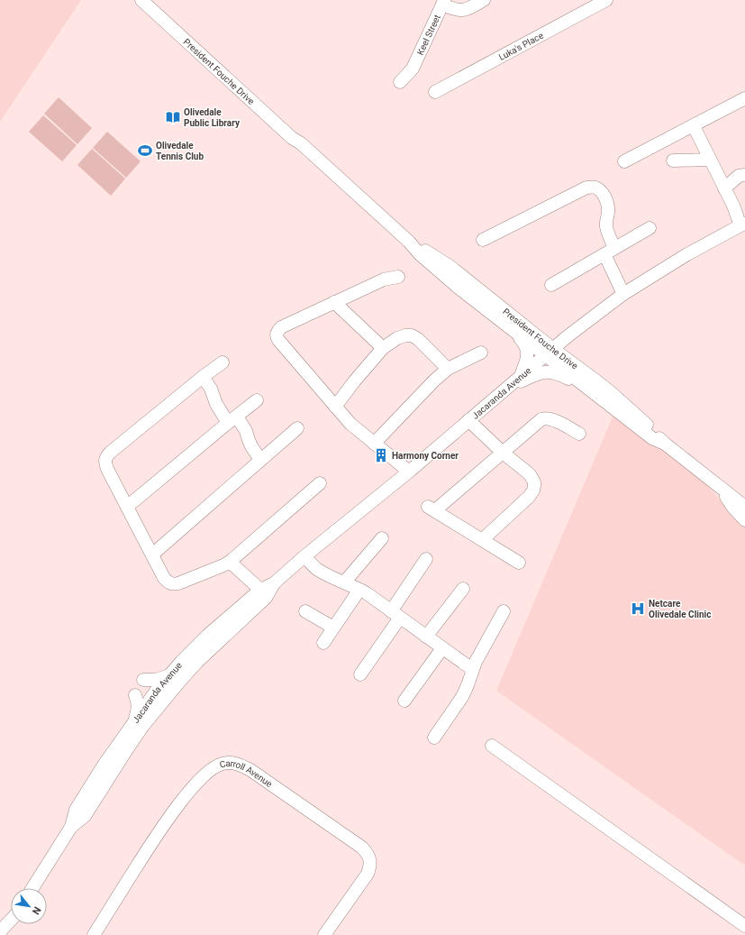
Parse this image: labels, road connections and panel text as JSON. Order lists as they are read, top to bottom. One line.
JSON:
{"streets":{"street":["Keel Street","Luka's Place","President Fouche Drive","Jacaranda Avenue","Carroll Avenue"]},"crossings":[["President Fouche Drive","Jacaranda Avenue"]],"places":{"library":["Olivedale Public Library"],"sports":["Olivedale Tennis Club"],"building":["Harmony Corner"],"hospital":["Netcare Olivedale Clinic"]},"north":"bottom right"}
